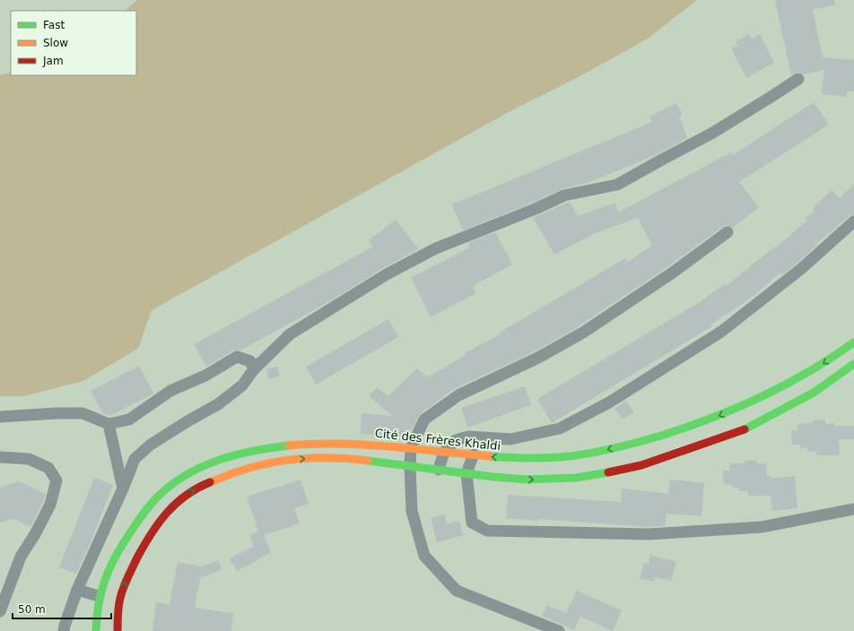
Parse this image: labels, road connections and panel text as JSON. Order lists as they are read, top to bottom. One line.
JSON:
{"streets":{"main road":["Cité des Frères Khaldi"]},"legend":["Fast","Slow","Jam"],"scale_bar":"50 m"}
